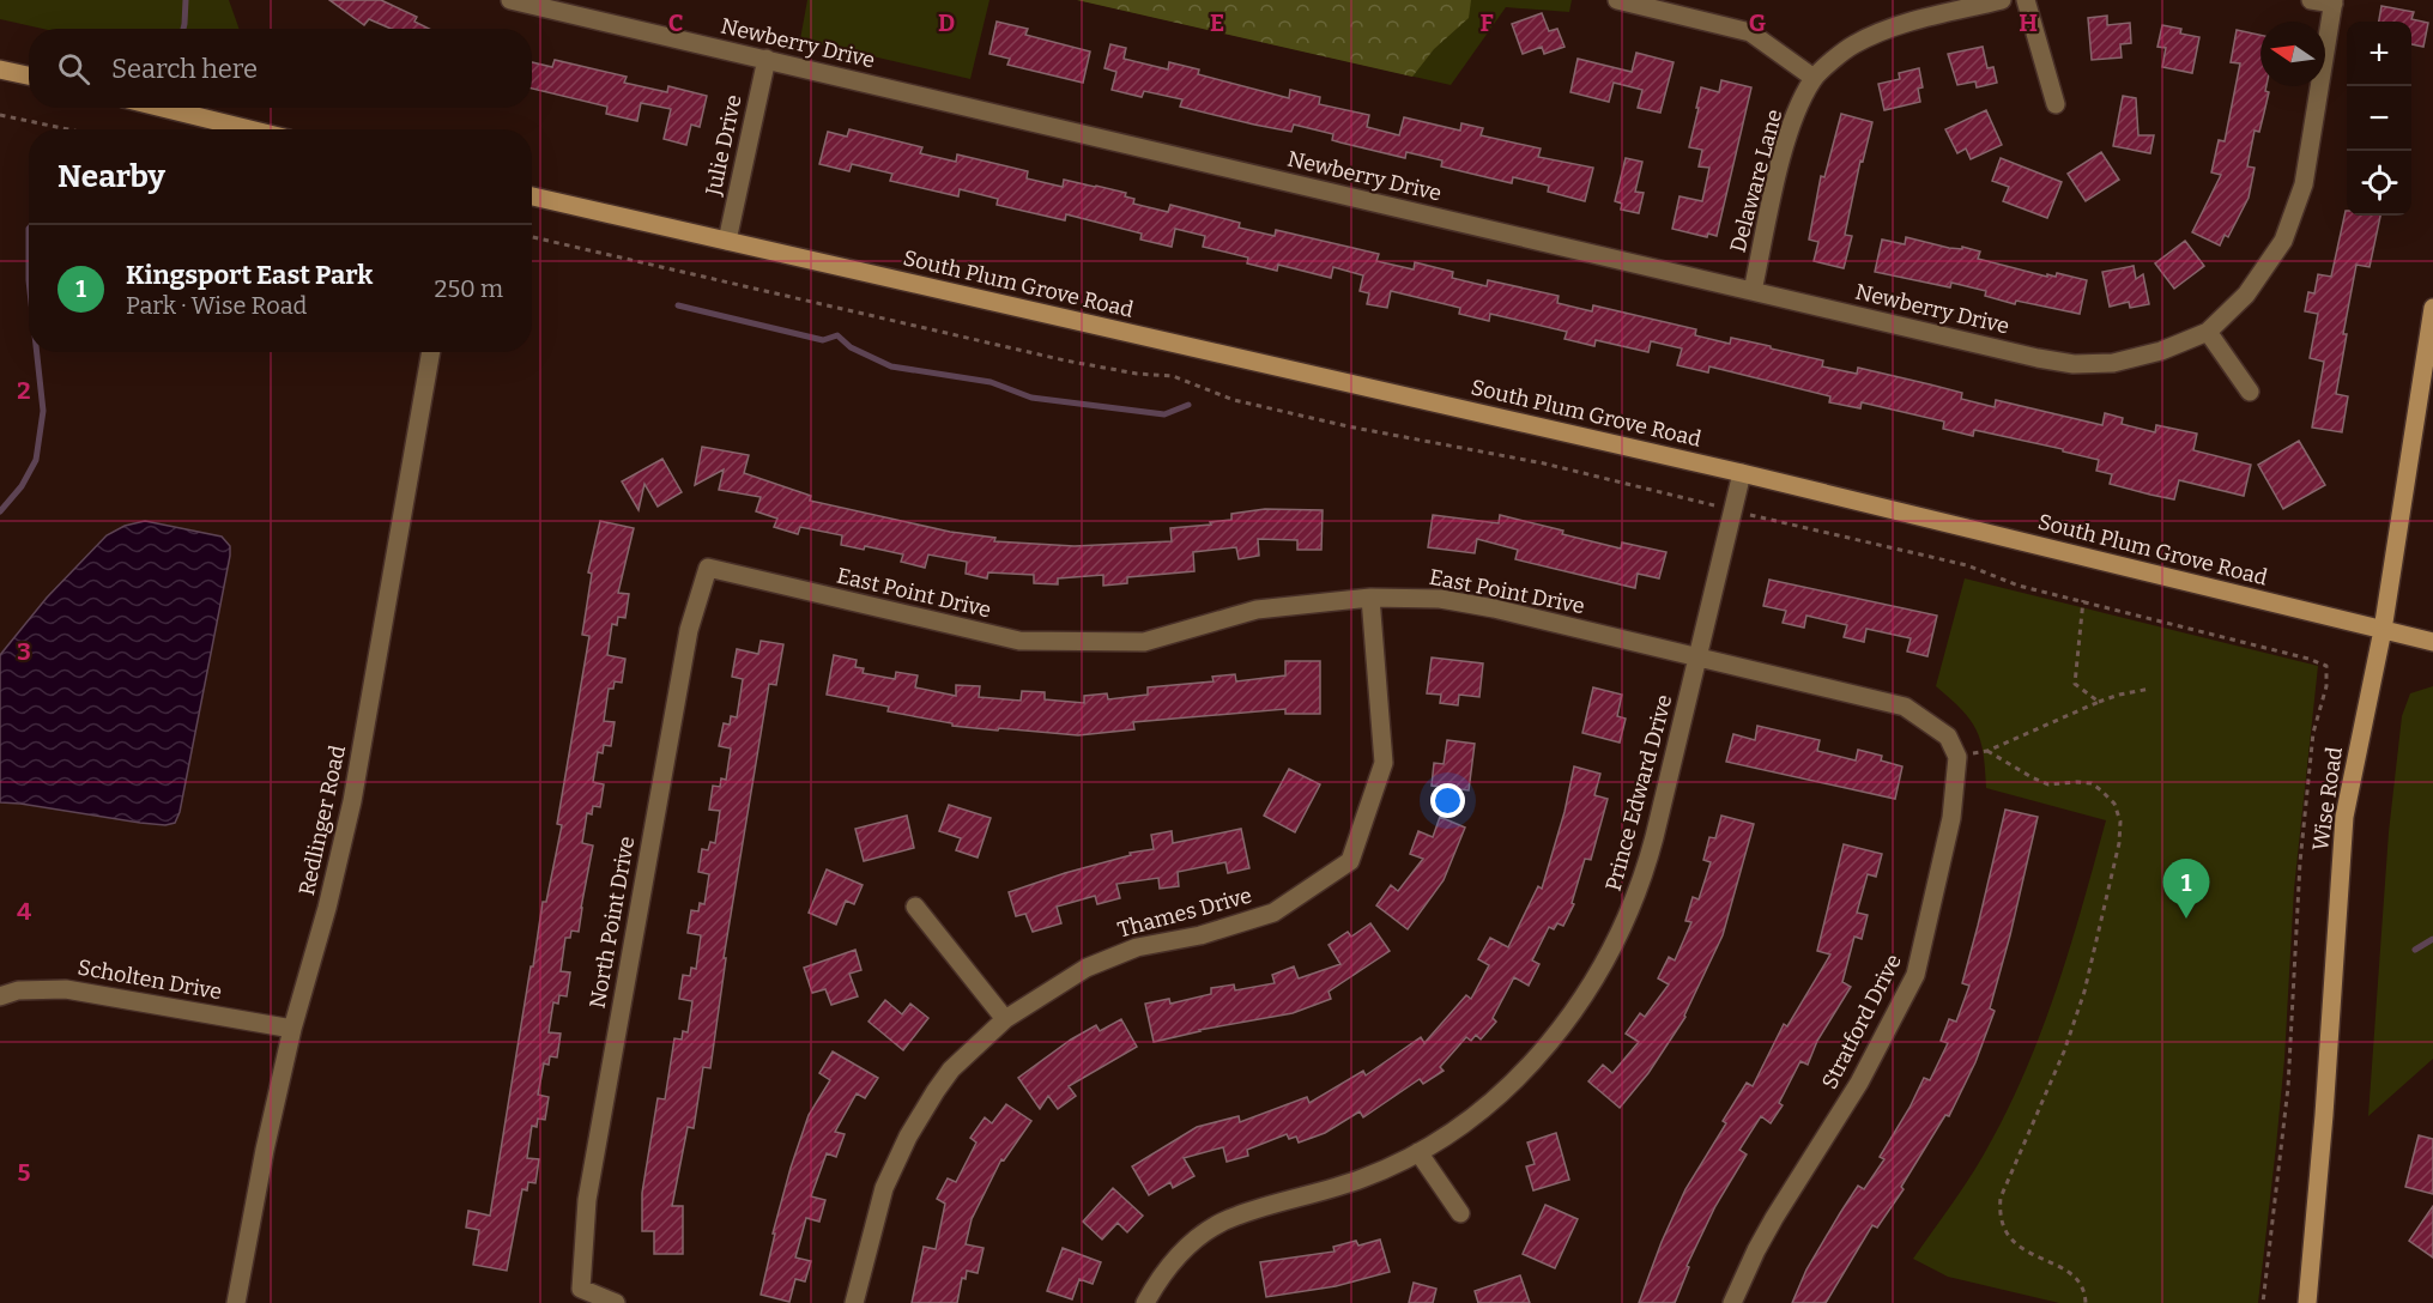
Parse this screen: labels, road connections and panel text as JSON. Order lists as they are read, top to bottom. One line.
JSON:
{"streets":{"street":["Newberry Drive","Julie Drive","Delaware Lane","South Plum Grove Road","East Point Drive","Prince Edward Drive","Wise Road","Redlinger Road","Thames Drive","North Point Drive","Scholten Drive","Stratford Drive"]},"crossings":[["Newberry Drive","Julie Drive"],["Newberry Drive","Delaware Lane"],["Julie Drive","South Plum Grove Road"],["South Plum Grove Road","Prince Edward Drive"],["South Plum Grove Road","Wise Road"],["East Point Drive","Prince Edward Drive"],["East Point Drive","Thames Drive"],["East Point Drive","North Point Drive"],["East Point Drive","Stratford Drive"],["Redlinger Road","Scholten Drive"]],"north":"left","page":{"map_buttons":["+","−"],"search":"Search here","heading":"Nearby","list":[{"mark":"1","name":"Kingsport East Park","note":"Park · Wise Road","value":"250 m"}],"pins":"1"},"grid":{"columns":["C","D","E","F","G","H"],"rows":["2","3","4","5"]}}
